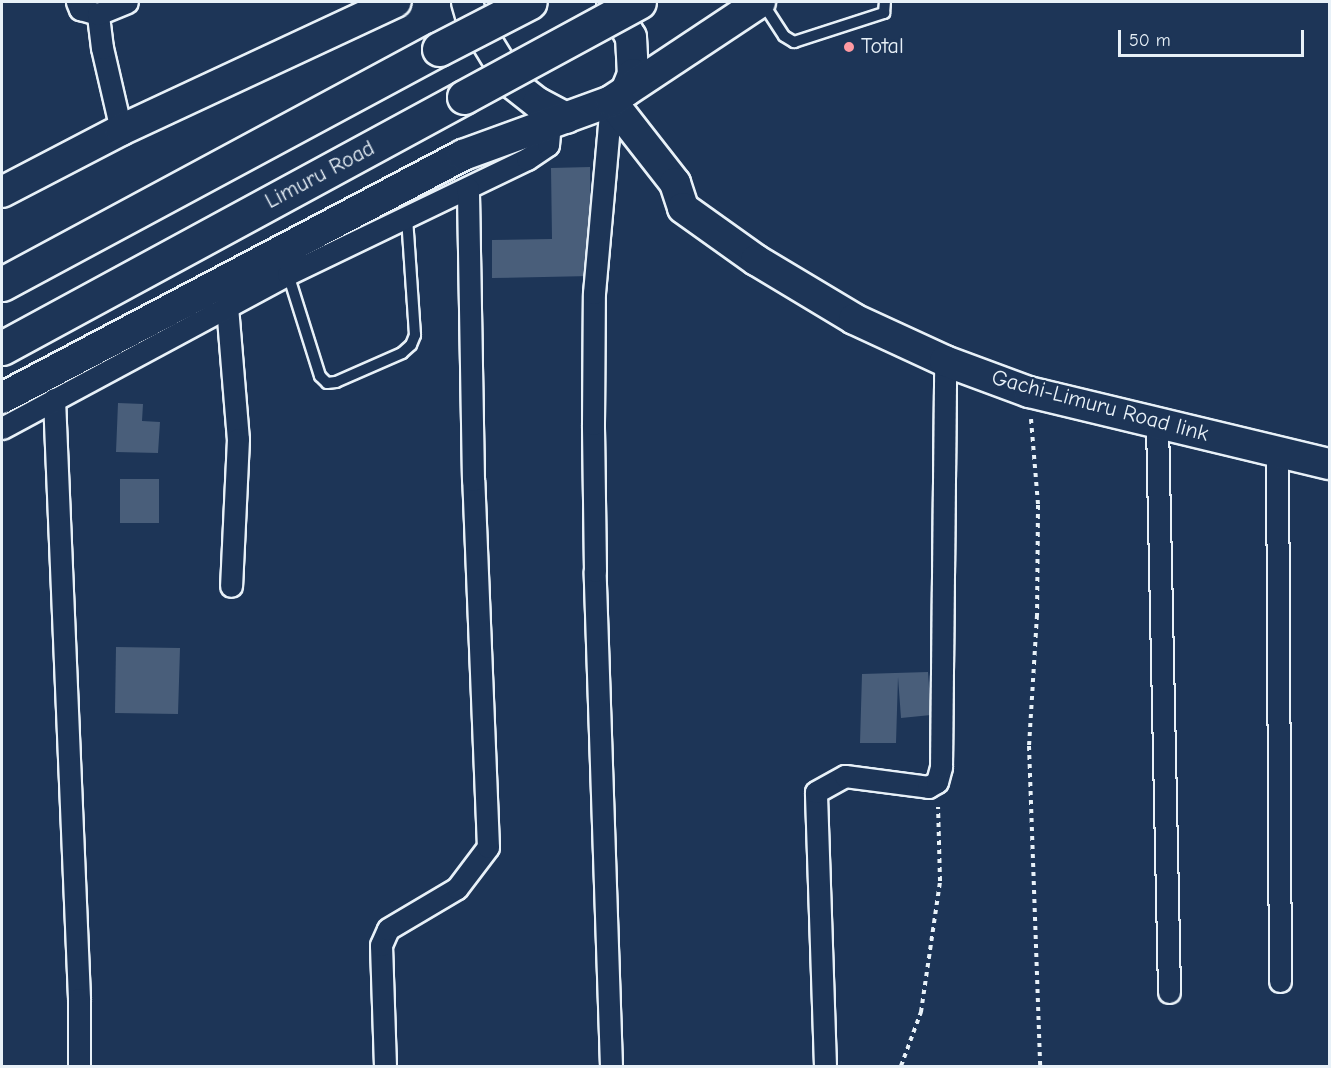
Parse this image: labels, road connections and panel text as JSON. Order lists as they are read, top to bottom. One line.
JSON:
{"streets":{"highway":["Limuru Road"],"street":["Gachi-Limuru Road link"]},"places":["Total"],"scale_bar":"50 m"}
